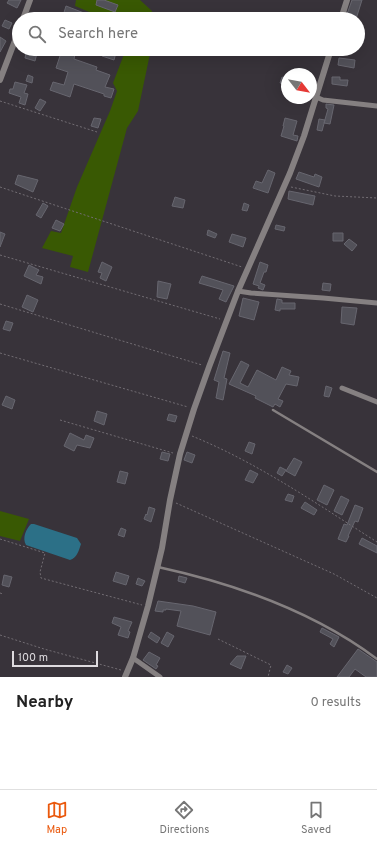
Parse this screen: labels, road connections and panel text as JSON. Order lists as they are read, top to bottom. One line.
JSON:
{"scale_bar":"100 m","north":"bottom right","page":{"search":"Search here","scale":"100 m","heading":["Nearby","0 results"],"nav":["Map","Directions","Saved"]}}
